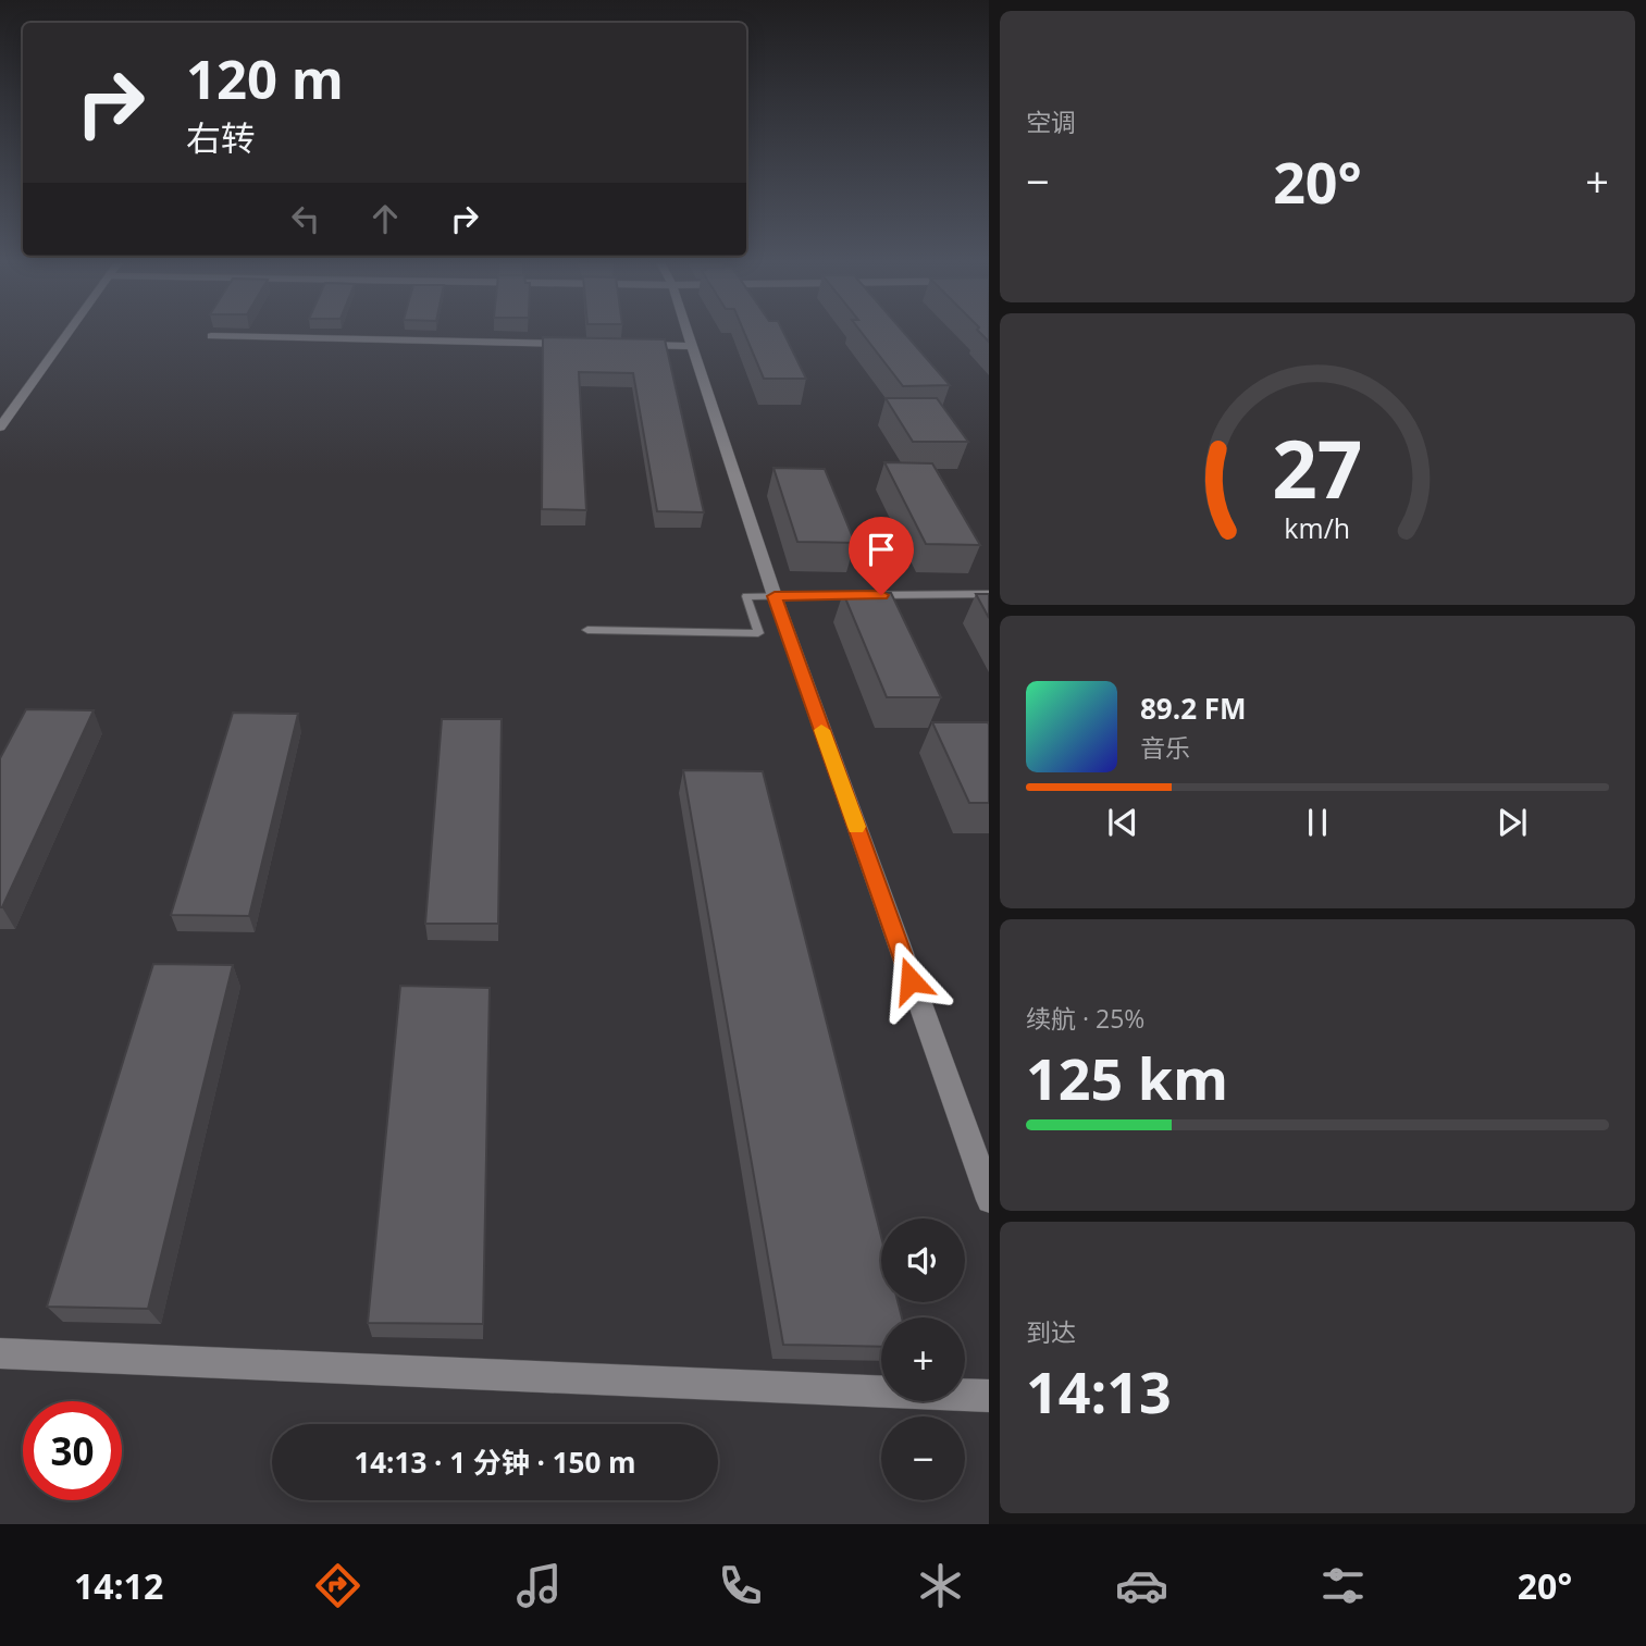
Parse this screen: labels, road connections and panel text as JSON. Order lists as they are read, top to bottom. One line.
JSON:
{"page":{"tile":["空调",["续航 · 25%","125 km"],["到达","14:13"]],"turn":["120 m","右转"],"heat":["−","20°","+"],"song":["89.2 FM","音乐"],"map_buttons":["+","−"],"limit":"30","trip":"14:13 · 1 分钟 · 150 m","tabs":["14:12","20°"],"gauge":["27","km/h"]}}
